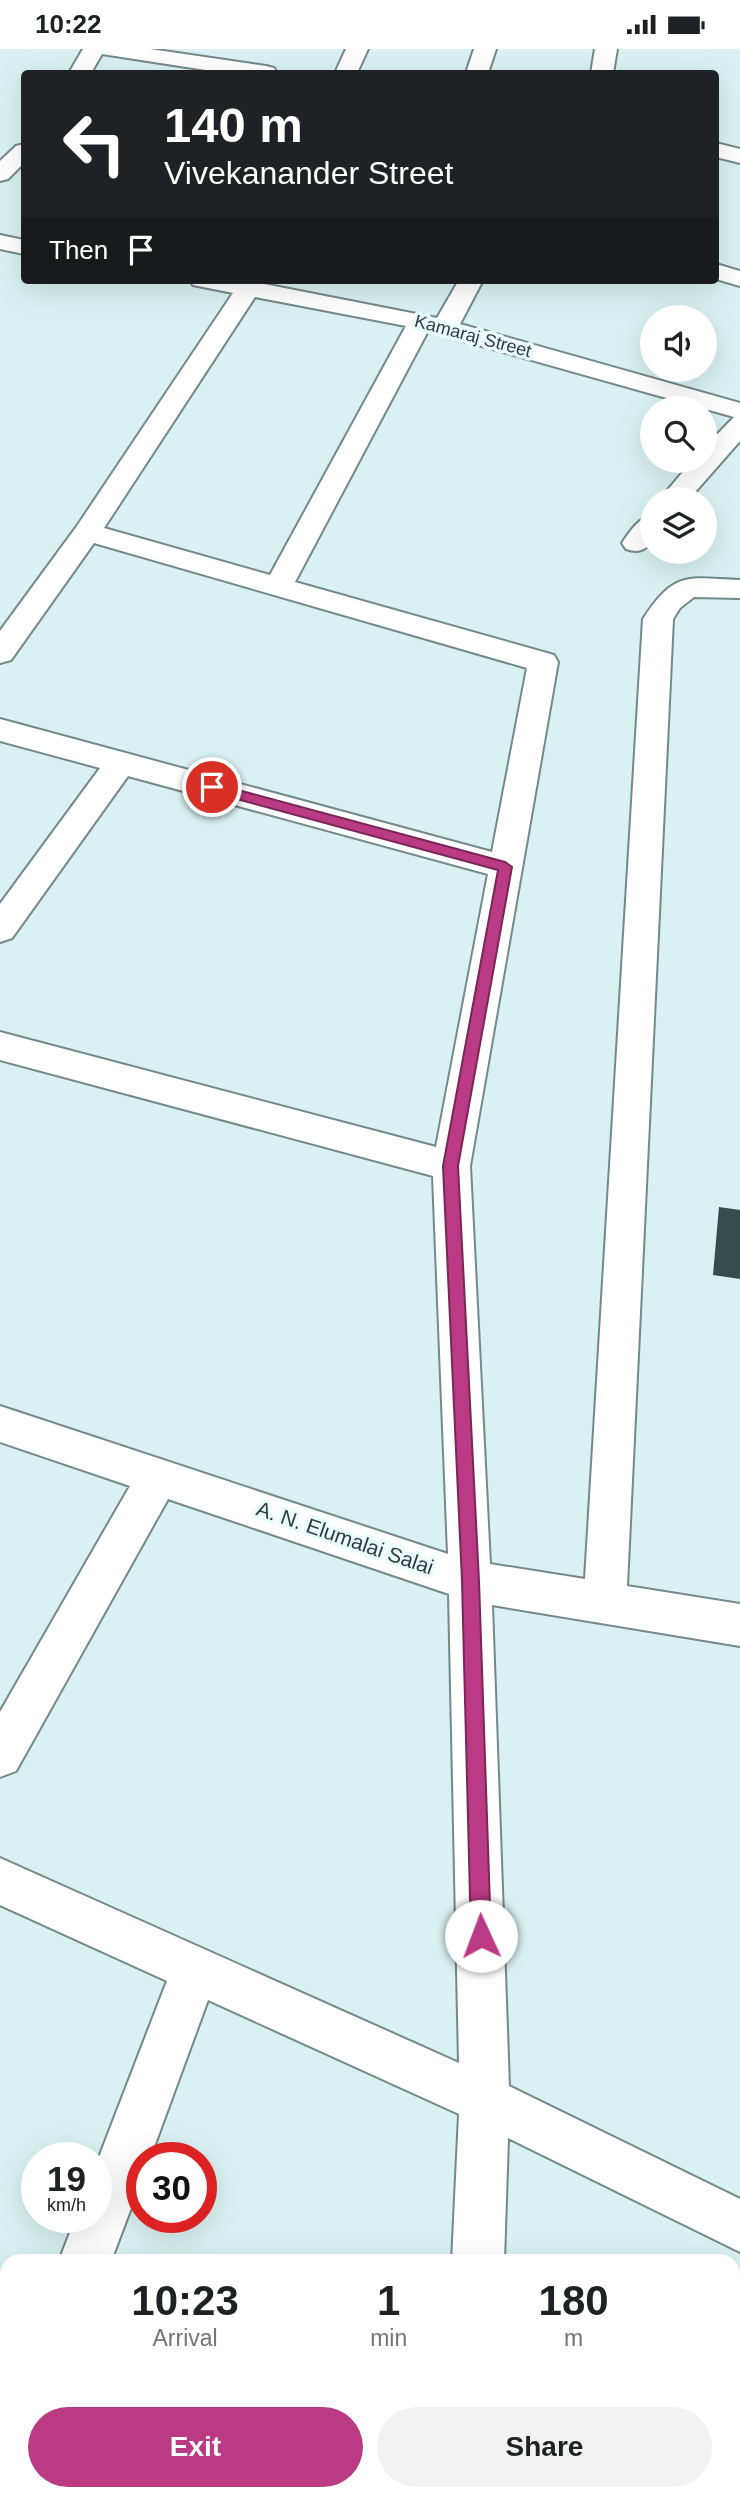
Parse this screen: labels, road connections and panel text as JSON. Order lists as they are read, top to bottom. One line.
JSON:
{"streets":{"street":["Kamaraj Street","A. N. Elumalai Salai"]},"page":{"status":"10:22","turn":["140 m","Vivekanander Street"],"then":"Then","speed":"19 km/h","limit":"30","eta":["10:23","Arrival","1","min","180","m"],"buttons":["Exit","Share"]}}
